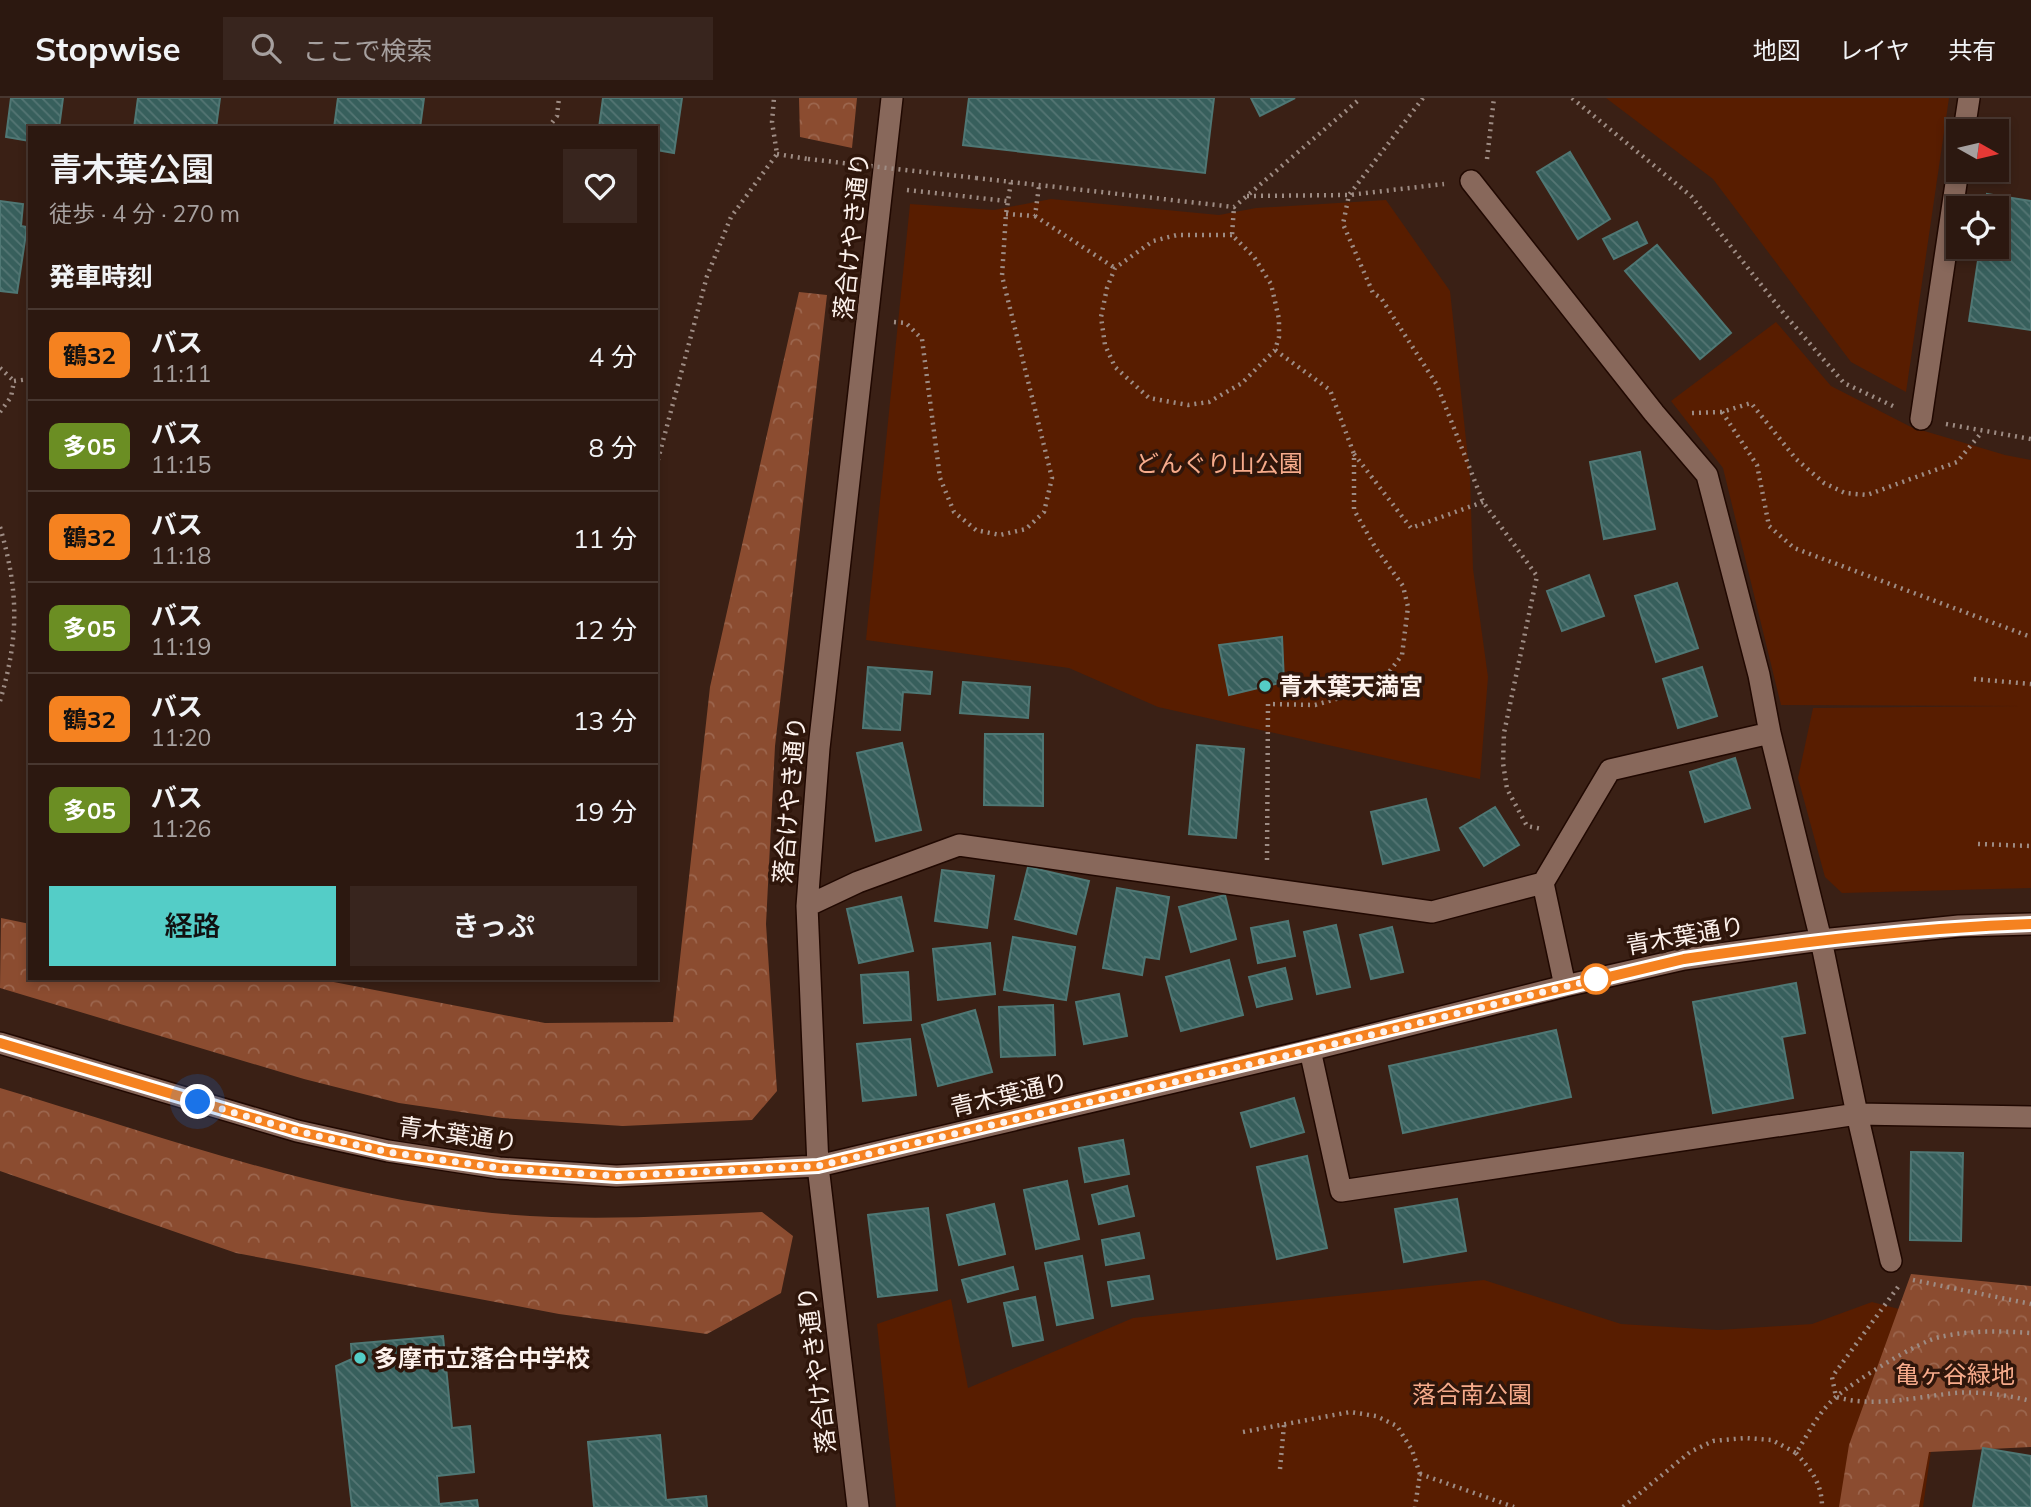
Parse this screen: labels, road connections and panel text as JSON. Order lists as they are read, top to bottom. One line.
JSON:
{"streets":{"street":["落合けやき通り","青木葉通り"]},"crossings":[["落合けやき通り","青木葉通り"]],"parks":["どんぐり山公園","亀ヶ谷緑地","落合南公園"],"places":["青木葉天満宮","多摩市立落合中学校"],"lines":["bus line 鶴32"],"north":"right","page":{"header":"Stopwise","search":"ここで検索","nav":["地図","レイヤ","共有"],"heading":[["青木葉公園","徒歩 · 4 分 · 270 m"],"発車時刻"],"list":[{"mark":"鶴32","name":"バス","note":"11:11","value":"4 分"},{"mark":"多05","name":"バス","note":"11:15","value":"8 分"},{"mark":"鶴32","name":"バス","note":"11:18","value":"11 分"},{"mark":"多05","name":"バス","note":"11:19","value":"12 分"},{"mark":"鶴32","name":"バス","note":"11:20","value":"13 分"},{"mark":"多05","name":"バス","note":"11:26","value":"19 分"}],"buttons":["経路","きっぷ"]}}
